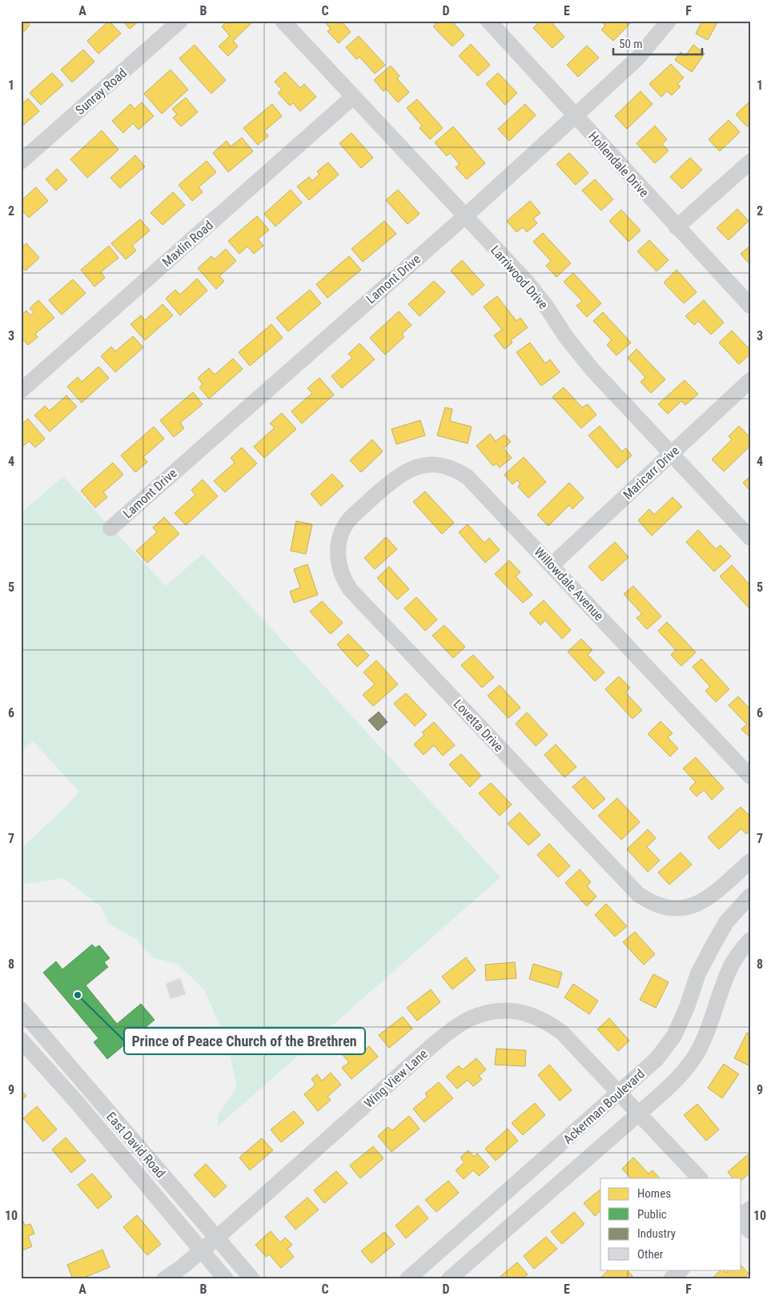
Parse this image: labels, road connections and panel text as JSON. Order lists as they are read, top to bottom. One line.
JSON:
{"streets":{"street":["Sunray Road","Hollendale Drive","Maxlin Road","Larriwood Drive","Lamont Drive","Maricarr Drive","Willowdale Avenue","Lovetta Drive","Wing View Lane","Ackerman Boulevard","East David Road"]},"crossings":[["Hollendale Drive","Lamont Drive"],["Maxlin Road","Larriwood Drive"],["Larriwood Drive","Lamont Drive"],["Larriwood Drive","Maricarr Drive"],["Maricarr Drive","Willowdale Avenue"],["Willowdale Avenue","Lovetta Drive"],["Wing View Lane","Ackerman Boulevard"],["Wing View Lane","East David Road"]],"places":["Prince of Peace Church of the Brethren"],"legend":["Homes","Public","Industry","Other"],"scale_bar":"50 m","grid":{"columns":["A","B","C","D","E","F"],"rows":["1","2","3","4","5","6","7","8","9","10"]}}
